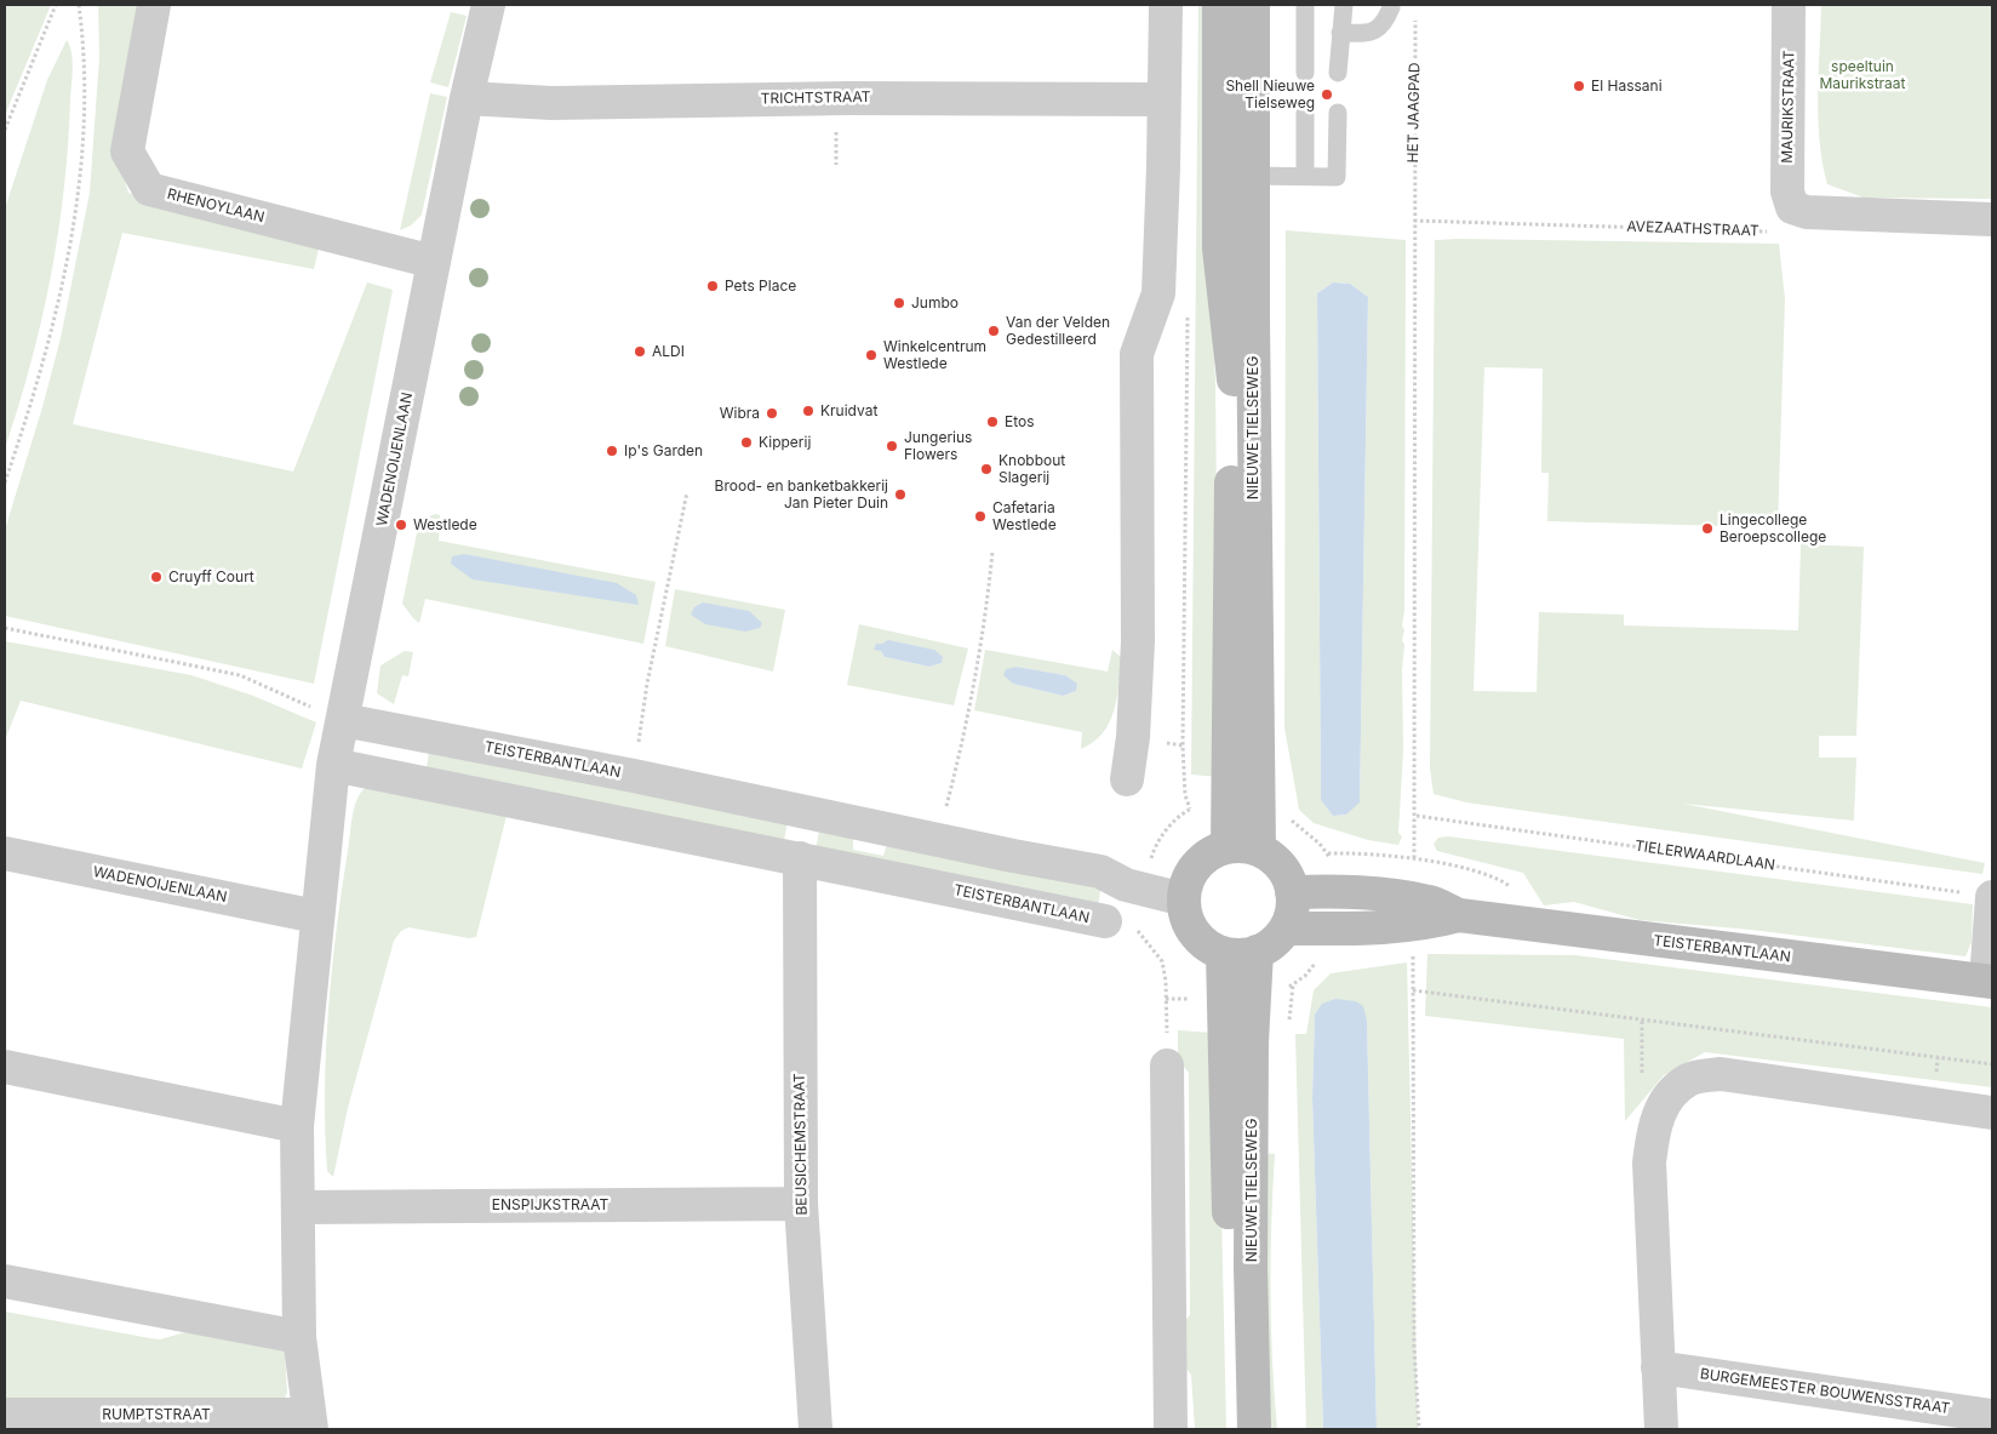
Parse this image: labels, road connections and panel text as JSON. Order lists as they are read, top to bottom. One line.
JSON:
{"streets":{"main road":["NIEUWE TIELSEWEG","TEISTERBANTLAAN"],"street":["TRICHTSTRAAT","MAURIKSTRAAT","RHENOYLAAN","WADENOIJENLAAN","BEUSICHEMSTRAAT","ENSPIJKSTRAAT","BURGEMEESTER BOUWENSSTRAAT","RUMPTSTRAAT"],"path":["HET JAAGPAD","AVEZAATHSTRAAT","TIELERWAARDLAAN"]},"crossings":[["TRICHTSTRAAT","WADENOIJENLAAN"],["MAURIKSTRAAT","AVEZAATHSTRAAT"],["HET JAAGPAD","AVEZAATHSTRAAT"],["HET JAAGPAD","TIELERWAARDLAAN"],["RHENOYLAAN","WADENOIJENLAAN"],["NIEUWE TIELSEWEG","TEISTERBANTLAAN"],["WADENOIJENLAAN","TEISTERBANTLAAN"],["WADENOIJENLAAN","ENSPIJKSTRAAT"],["WADENOIJENLAAN","RUMPTSTRAAT"],["TEISTERBANTLAAN","TIELERWAARDLAAN"],["TEISTERBANTLAAN","BEUSICHEMSTRAAT"],["BEUSICHEMSTRAAT","ENSPIJKSTRAAT"]],"parks":["speeltuin Maurikstraat"],"places":["El Hassani","Shell Nieuwe Tielseweg","Pets Place","Jumbo","Van der Velden Gedestilleerd","ALDI","Winkelcentrum Westlede","Kruidvat","Wibra","Etos","Kipperij","Jungerius Flowers","Ip's Garden","Knobbout Slagerij","Brood- en banketbakkerij Jan Pieter Duin","Cafetaria Westlede","Westlede","Lingecollege Beroepscollege","Cruyff Court"]}
